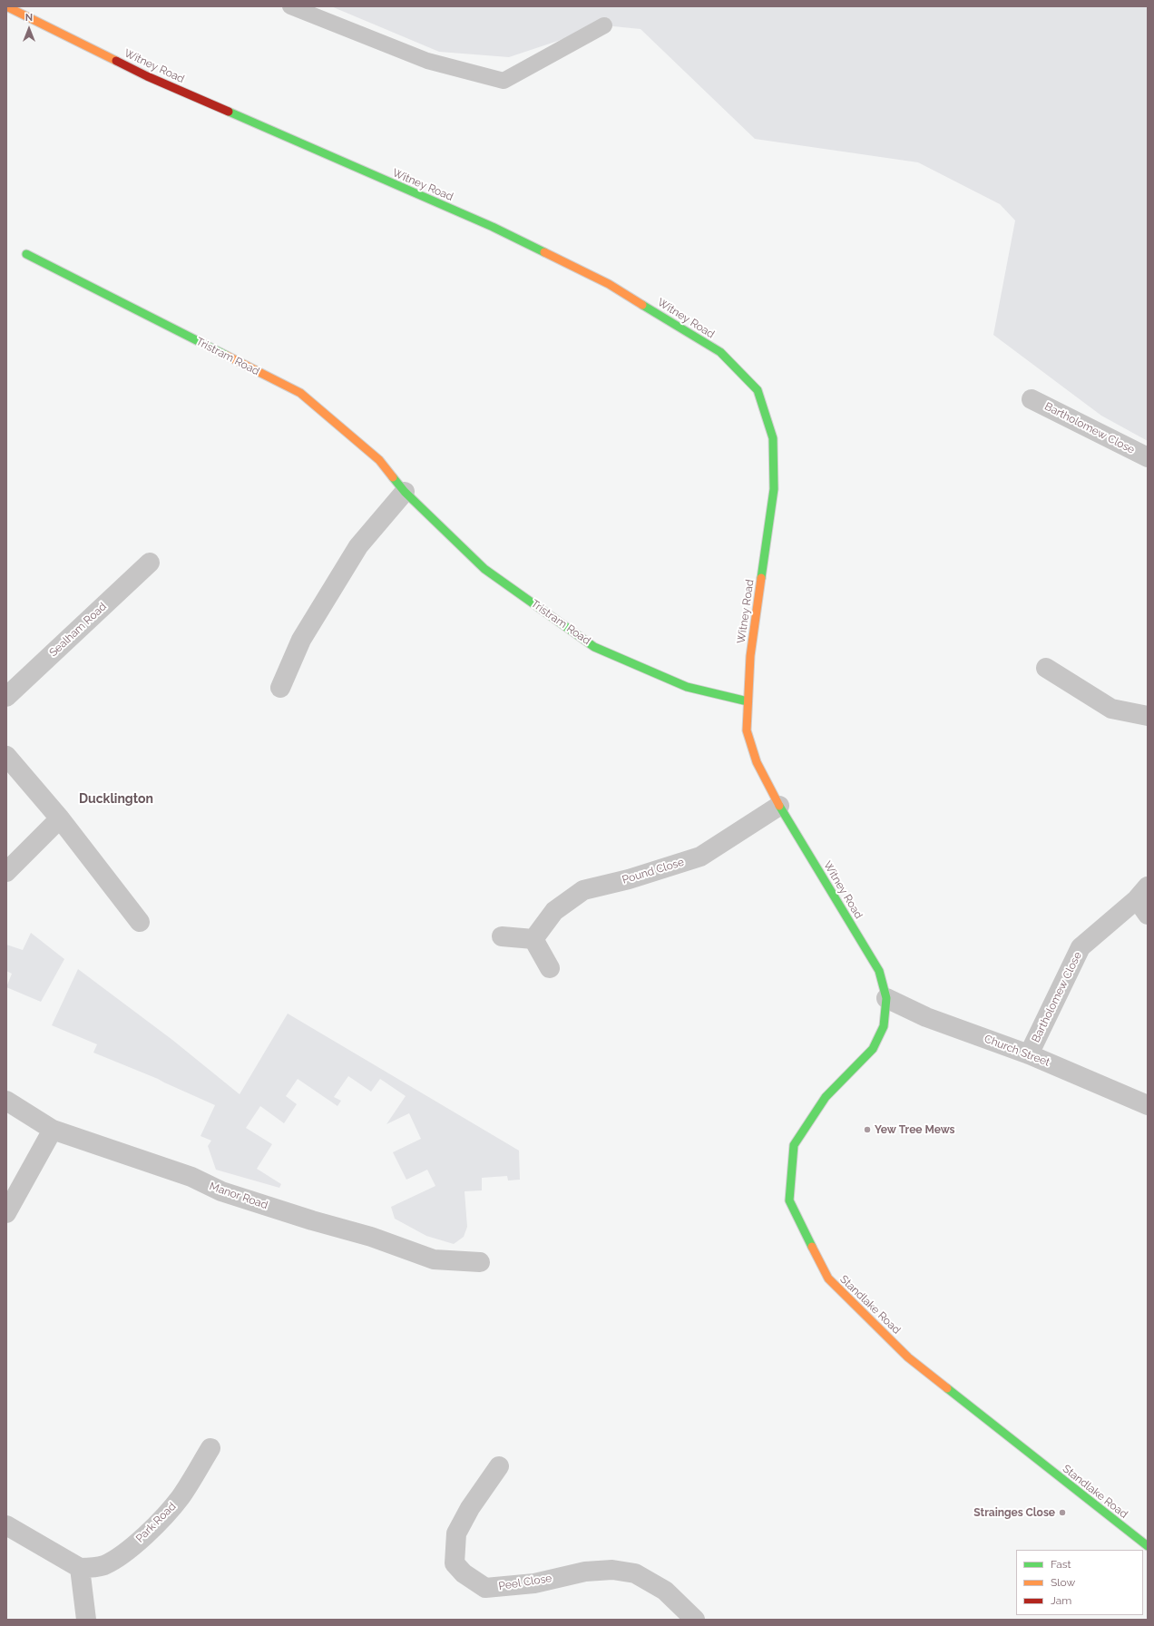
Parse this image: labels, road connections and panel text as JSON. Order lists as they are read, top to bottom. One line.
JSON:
{"streets":{"street":["Witney Road","Tristram Road","Bartholomew Close","Sealham Road","Pound Close","Church Street","Manor Road","Standlake Road","Park Road","Peel Close"]},"crossings":[["Witney Road","Tristram Road"],["Witney Road","Pound Close"],["Witney Road","Church Street"],["Witney Road","Standlake Road"],["Bartholomew Close","Church Street"],["Church Street","Standlake Road"]],"districts":["Ducklington"],"places":["Yew Tree Mews","Strainges Close"],"legend":["Fast","Slow","Jam"],"north":"top"}
